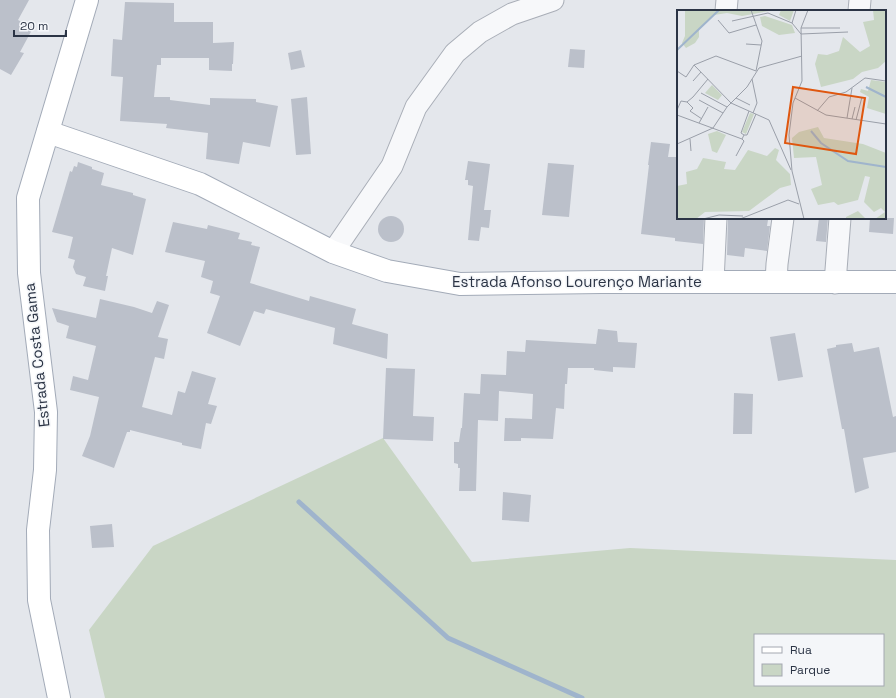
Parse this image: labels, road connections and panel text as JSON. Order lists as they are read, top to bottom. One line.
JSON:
{"streets":{"main road":["Estrada Afonso Lourenço Mariante","Estrada Costa Gama"]},"crossings":[["Estrada Afonso Lourenço Mariante","Estrada Costa Gama"]],"legend":["Rua","Parque"],"scale_bar":"20 m"}
